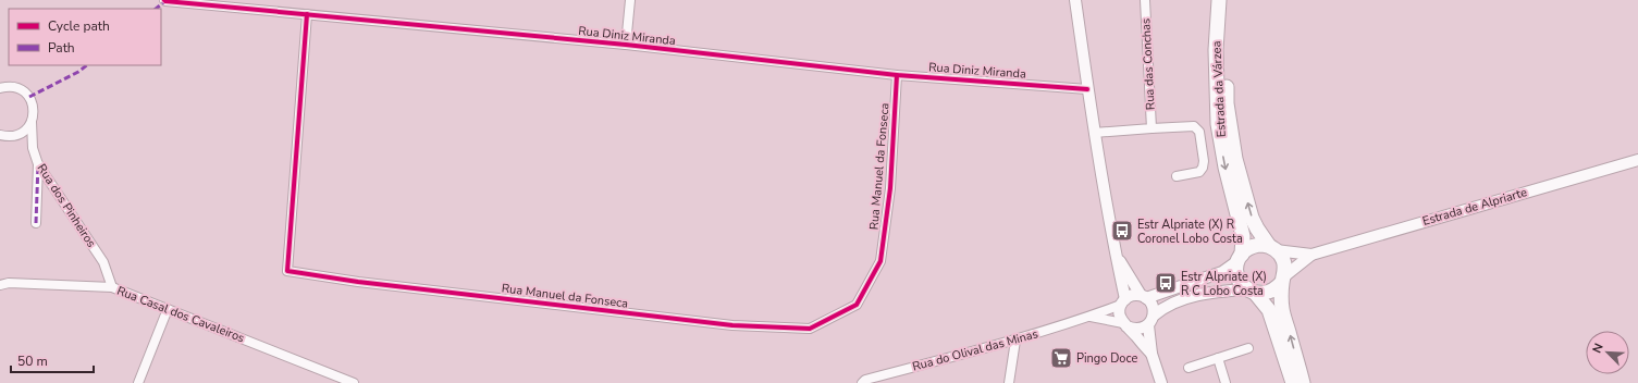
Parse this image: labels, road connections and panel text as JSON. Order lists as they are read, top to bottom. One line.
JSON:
{"streets":{"main road":["Estrada da Várzea"],"street":["Rua Diniz Miranda","Rua das Conchas","Rua Manuel da Fonseca","Rua dos Pinheiros","Estrada de Alpriarte","Rua Casal dos Cavaleiros","Rua do Olival das Minas"]},"crossings":[["Rua Diniz Miranda","Rua Manuel da Fonseca"],["Estrada da Várzea","Estrada de Alpriarte"],["Rua dos Pinheiros","Rua Casal dos Cavaleiros"]],"places":{"bus stop":["Estr Alpriate (X) R Coronel Lobo Costa","Estr Alpriate (X) R C Lobo Costa"],"supermarket":["Pingo Doce"]},"legend":["Cycle path","Path"],"scale_bar":"50 m","north":"top left"}
